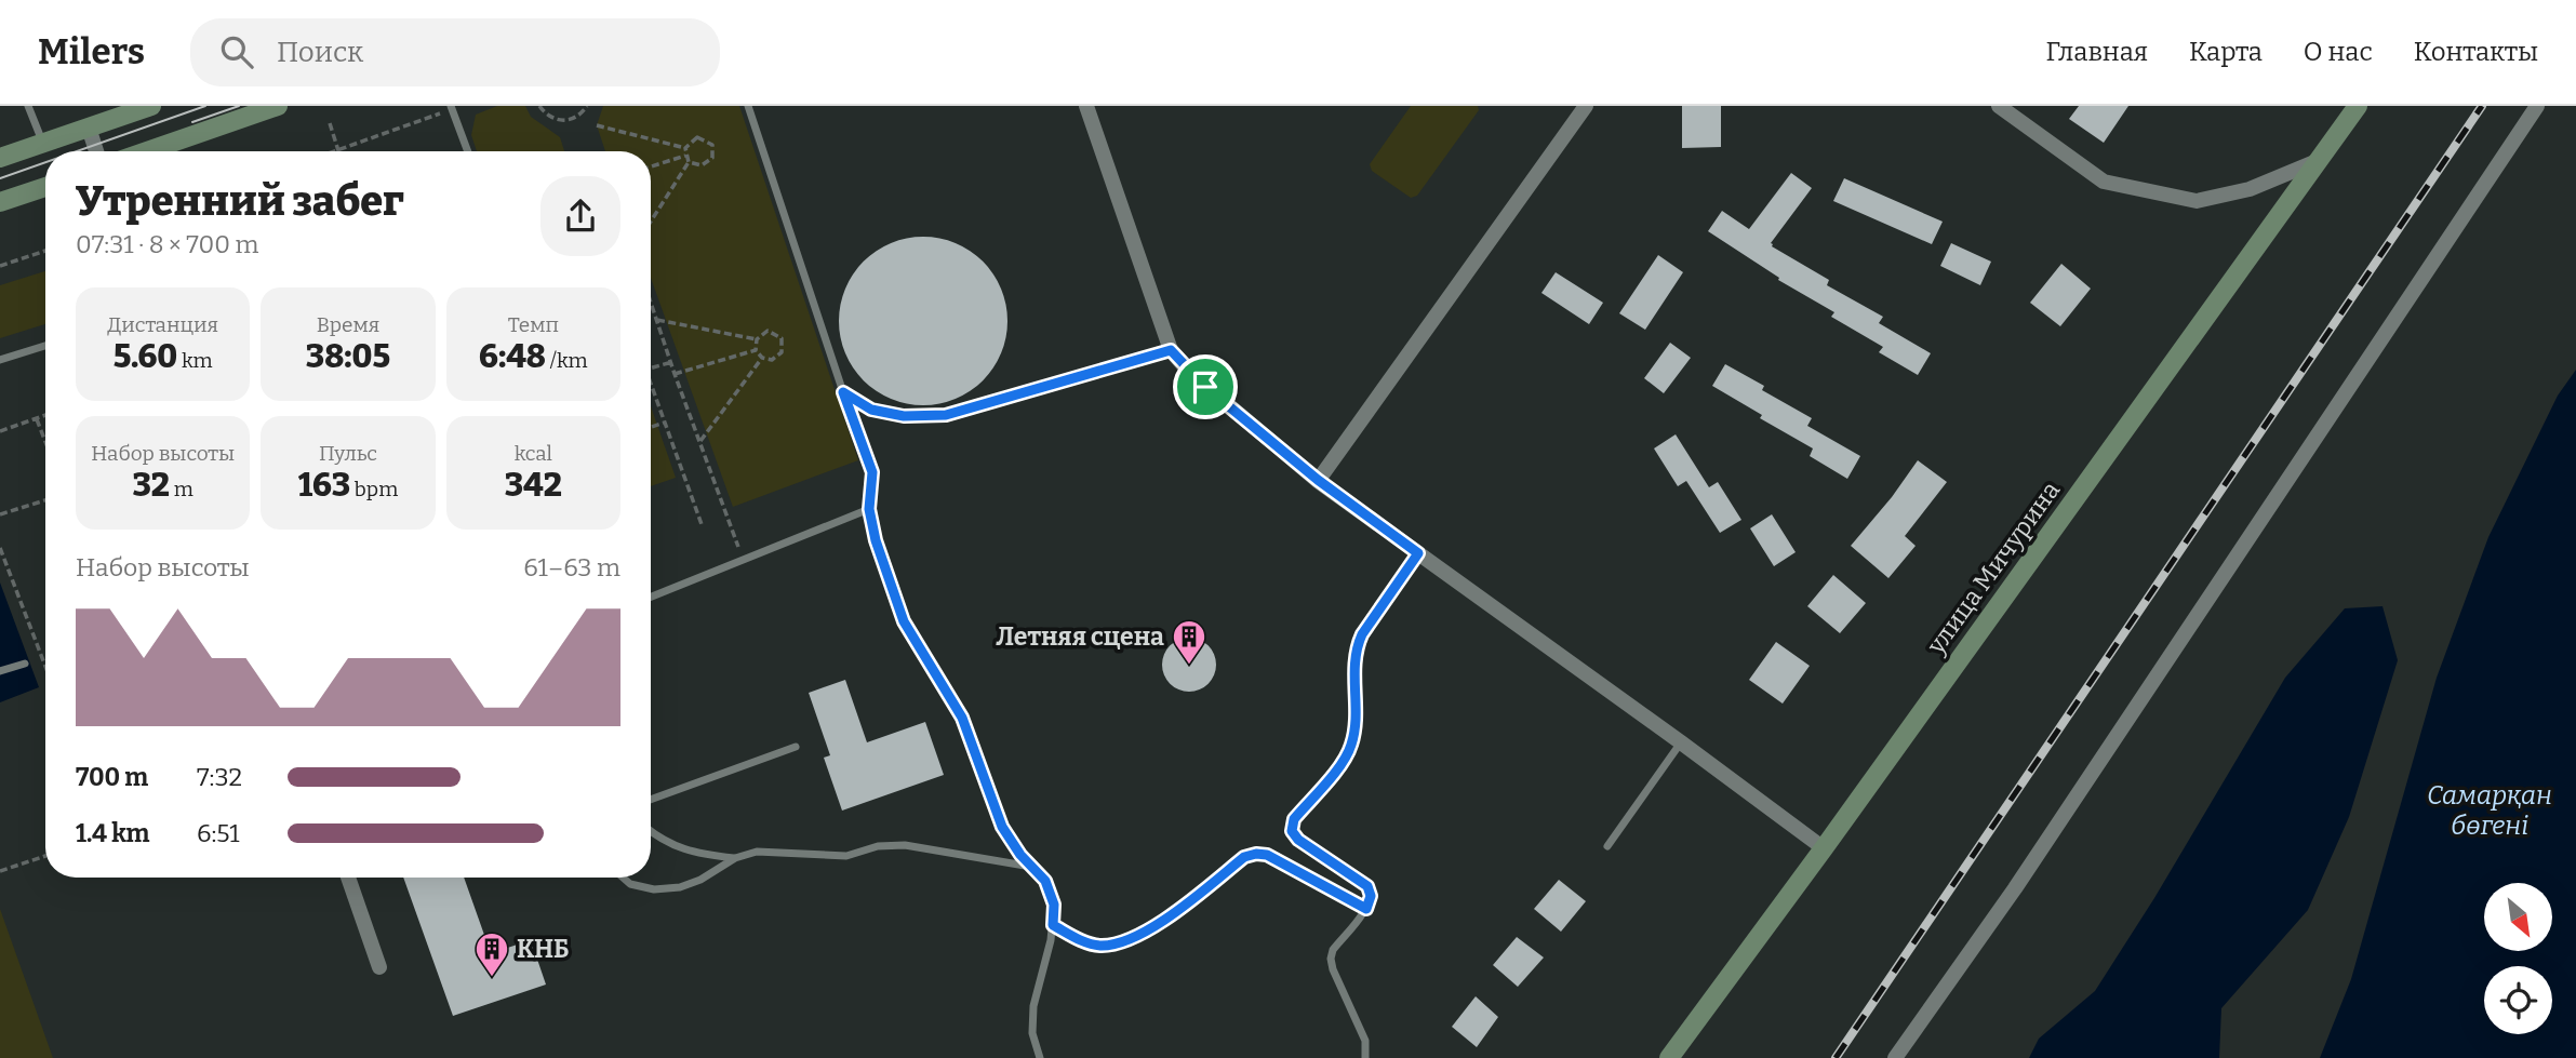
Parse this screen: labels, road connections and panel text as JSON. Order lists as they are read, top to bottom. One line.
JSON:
{"streets":{"main road":["улица Мичурина"]},"water":["Самарқан бөгені"],"places":{"building":["Летняя сцена","КНБ"]},"north":"bottom right","page":{"header":"Milers","search":"Поиск","nav":["Главная","Карта","О нас","Контакты"],"heading":["Утренний забег","07:31 · 8 × 700 m"],"stats":[["Дистанция","5.60 km"],["Время","38:05"],["Темп","6:48 /km"],["Набор высоты","32 m"],["Пульс","163 bpm"],["kcal","342"]],"chart":["Набор высоты","61–63 m"],"list":[{"name":"700 m","note":"7:32"},{"name":"1.4 km","note":"6:51"}]}}
